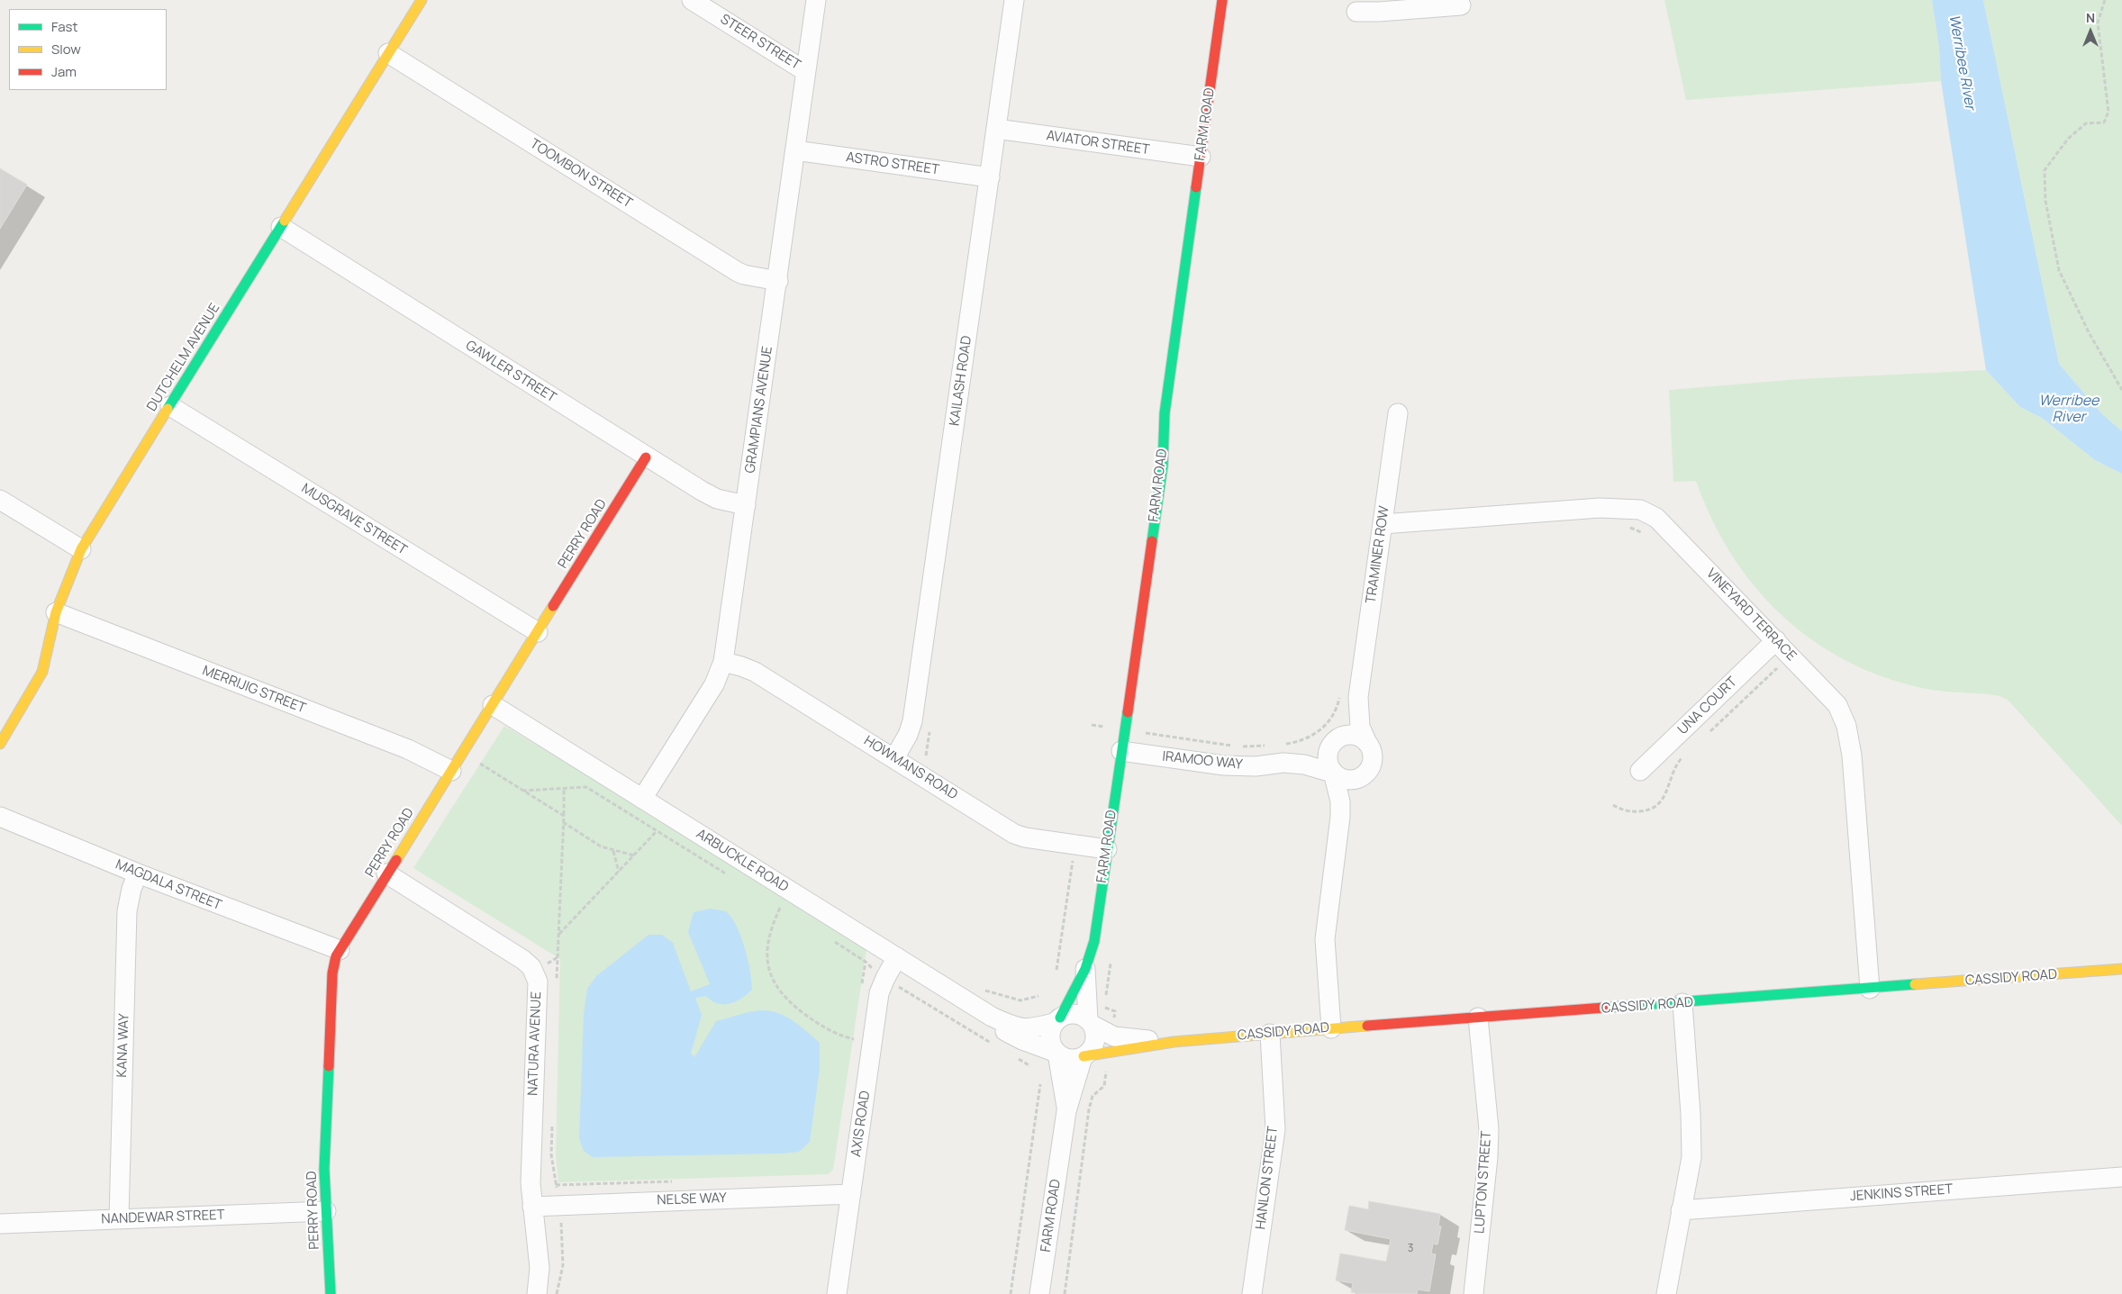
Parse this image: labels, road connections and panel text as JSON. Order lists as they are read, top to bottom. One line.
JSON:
{"streets":{"street":["STEER STREET","FARM ROAD","AVIATOR STREET","ASTRO STREET","TOOMBON STREET","DUTCHELM AVENUE","GAWLER STREET","KAILASH ROAD","GRAMPIANS AVENUE","MUSGRAVE STREET","PERRY ROAD","TRAMINER ROW","VINEYARD TERRACE","MERRIJIG STREET","UNA COURT","IRAMOO WAY","HOWMANS ROAD","ARBUCKLE ROAD","MAGDALA STREET","CASSIDY ROAD","NATURA AVENUE","KANA WAY","AXIS ROAD","HANLON STREET","LUPTON STREET","JENKINS STREET","NELSE WAY","NANDEWAR STREET"]},"crossings":[["STEER STREET","GRAMPIANS AVENUE"],["FARM ROAD","AVIATOR STREET"],["FARM ROAD","IRAMOO WAY"],["FARM ROAD","HOWMANS ROAD"],["FARM ROAD","ARBUCKLE ROAD"],["FARM ROAD","CASSIDY ROAD"],["AVIATOR STREET","KAILASH ROAD"],["ASTRO STREET","KAILASH ROAD"],["ASTRO STREET","GRAMPIANS AVENUE"],["TOOMBON STREET","DUTCHELM AVENUE"],["TOOMBON STREET","GRAMPIANS AVENUE"],["DUTCHELM AVENUE","GAWLER STREET"],["DUTCHELM AVENUE","MUSGRAVE STREET"],["DUTCHELM AVENUE","MERRIJIG STREET"],["GAWLER STREET","GRAMPIANS AVENUE"],["GAWLER STREET","PERRY ROAD"],["KAILASH ROAD","HOWMANS ROAD"],["GRAMPIANS AVENUE","HOWMANS ROAD"],["GRAMPIANS AVENUE","ARBUCKLE ROAD"],["MUSGRAVE STREET","PERRY ROAD"],["PERRY ROAD","MERRIJIG STREET"],["PERRY ROAD","ARBUCKLE ROAD"],["PERRY ROAD","MAGDALA STREET"],["PERRY ROAD","NATURA AVENUE"],["PERRY ROAD","NANDEWAR STREET"],["TRAMINER ROW","VINEYARD TERRACE"],["TRAMINER ROW","IRAMOO WAY"],["VINEYARD TERRACE","UNA COURT"],["VINEYARD TERRACE","CASSIDY ROAD"],["ARBUCKLE ROAD","CASSIDY ROAD"],["ARBUCKLE ROAD","AXIS ROAD"],["MAGDALA STREET","KANA WAY"],["CASSIDY ROAD","HANLON STREET"],["CASSIDY ROAD","LUPTON STREET"],["NATURA AVENUE","NELSE WAY"],["KANA WAY","NANDEWAR STREET"],["AXIS ROAD","NELSE WAY"]],"water":["Werribee River"],"house_numbers":["3"],"legend":["Fast","Slow","Jam"],"north":"top"}
